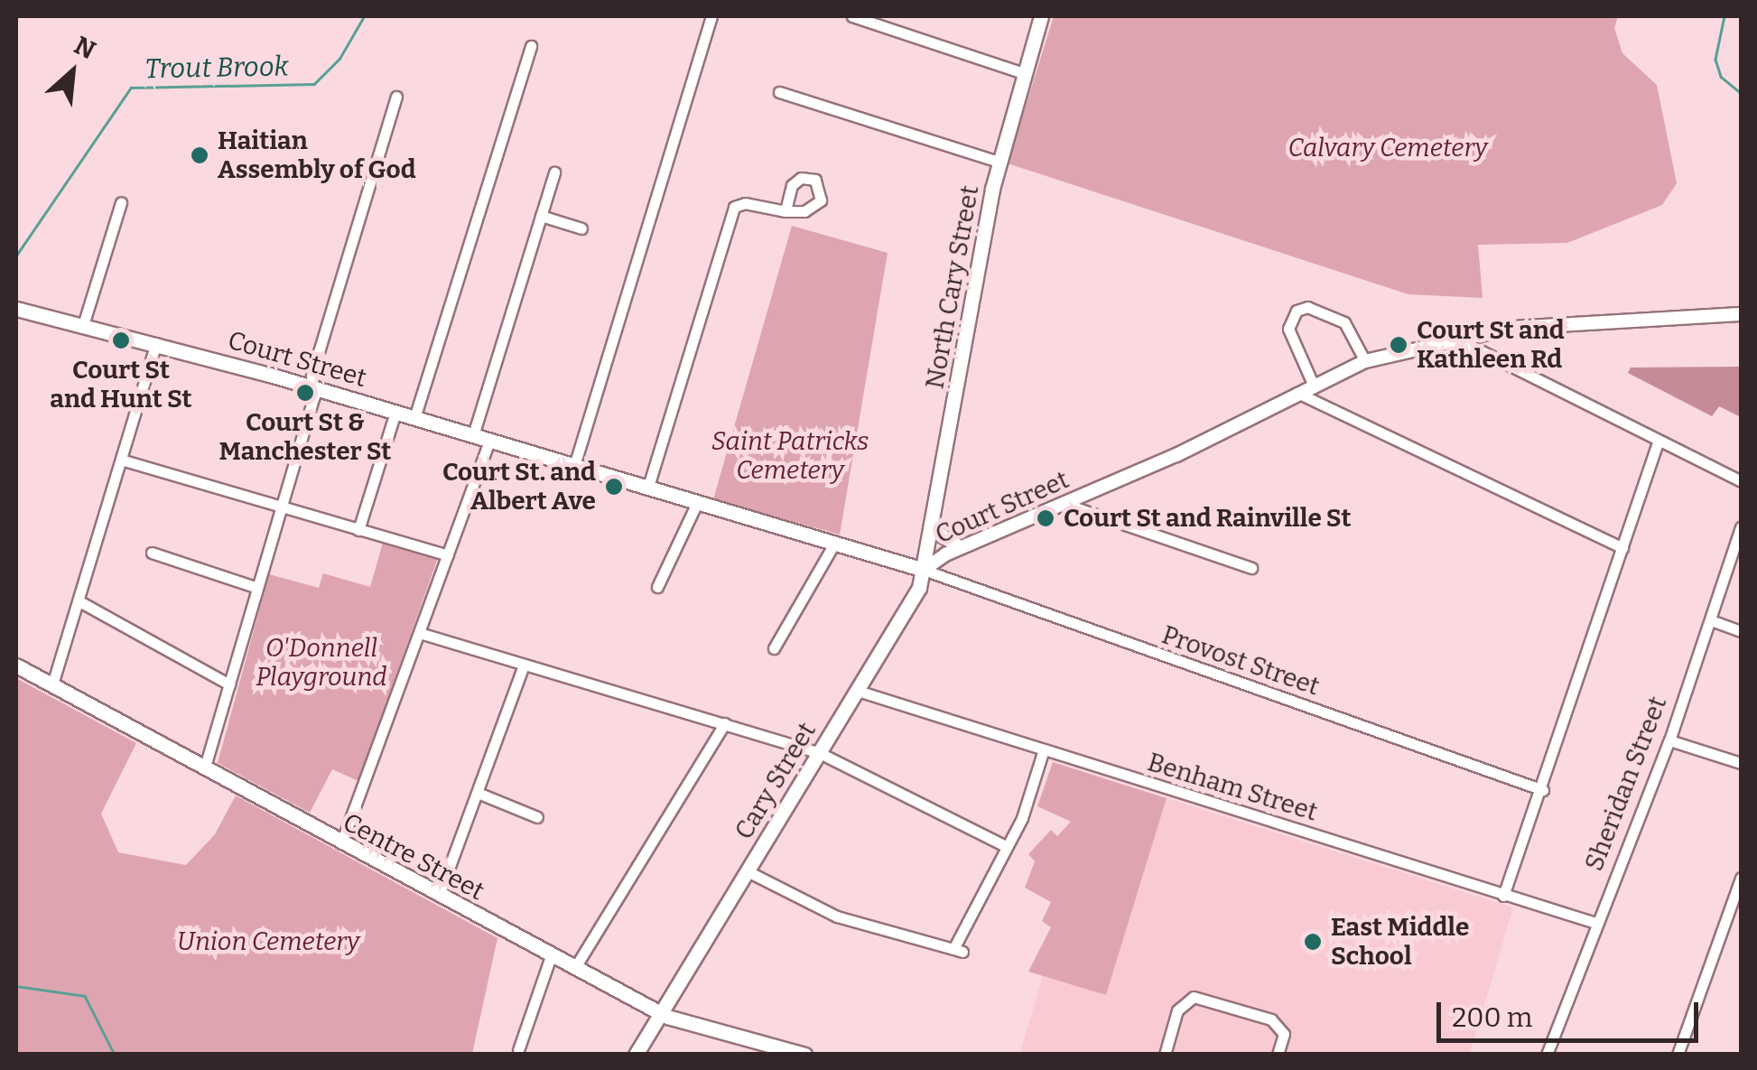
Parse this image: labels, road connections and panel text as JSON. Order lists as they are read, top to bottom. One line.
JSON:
{"streets":{"main road":["North Cary Street","Court Street","Cary Street","Centre Street"],"street":["Provost Street","Sheridan Street","Benham Street"]},"crossings":[["North Cary Street","Court Street"],["North Cary Street","Provost Street"],["North Cary Street","Cary Street"],["Court Street","Provost Street"],["Court Street","Cary Street"],["Provost Street","Cary Street"],["Cary Street","Benham Street"],["Cary Street","Centre Street"],["Sheridan Street","Benham Street"]],"water":["Trout Brook"],"parks":["Calvary Cemetery","Saint Patricks Cemetery","O'Donnell Playground","Union Cemetery"],"places":["Haitian Assembly of God","Court St and Hunt St","Court St and Kathleen Rd","Court St & Manchester St","Court St. and Albert Ave","Court St and Rainville St","East Middle School"],"scale_bar":"200 m","north":"top right"}
